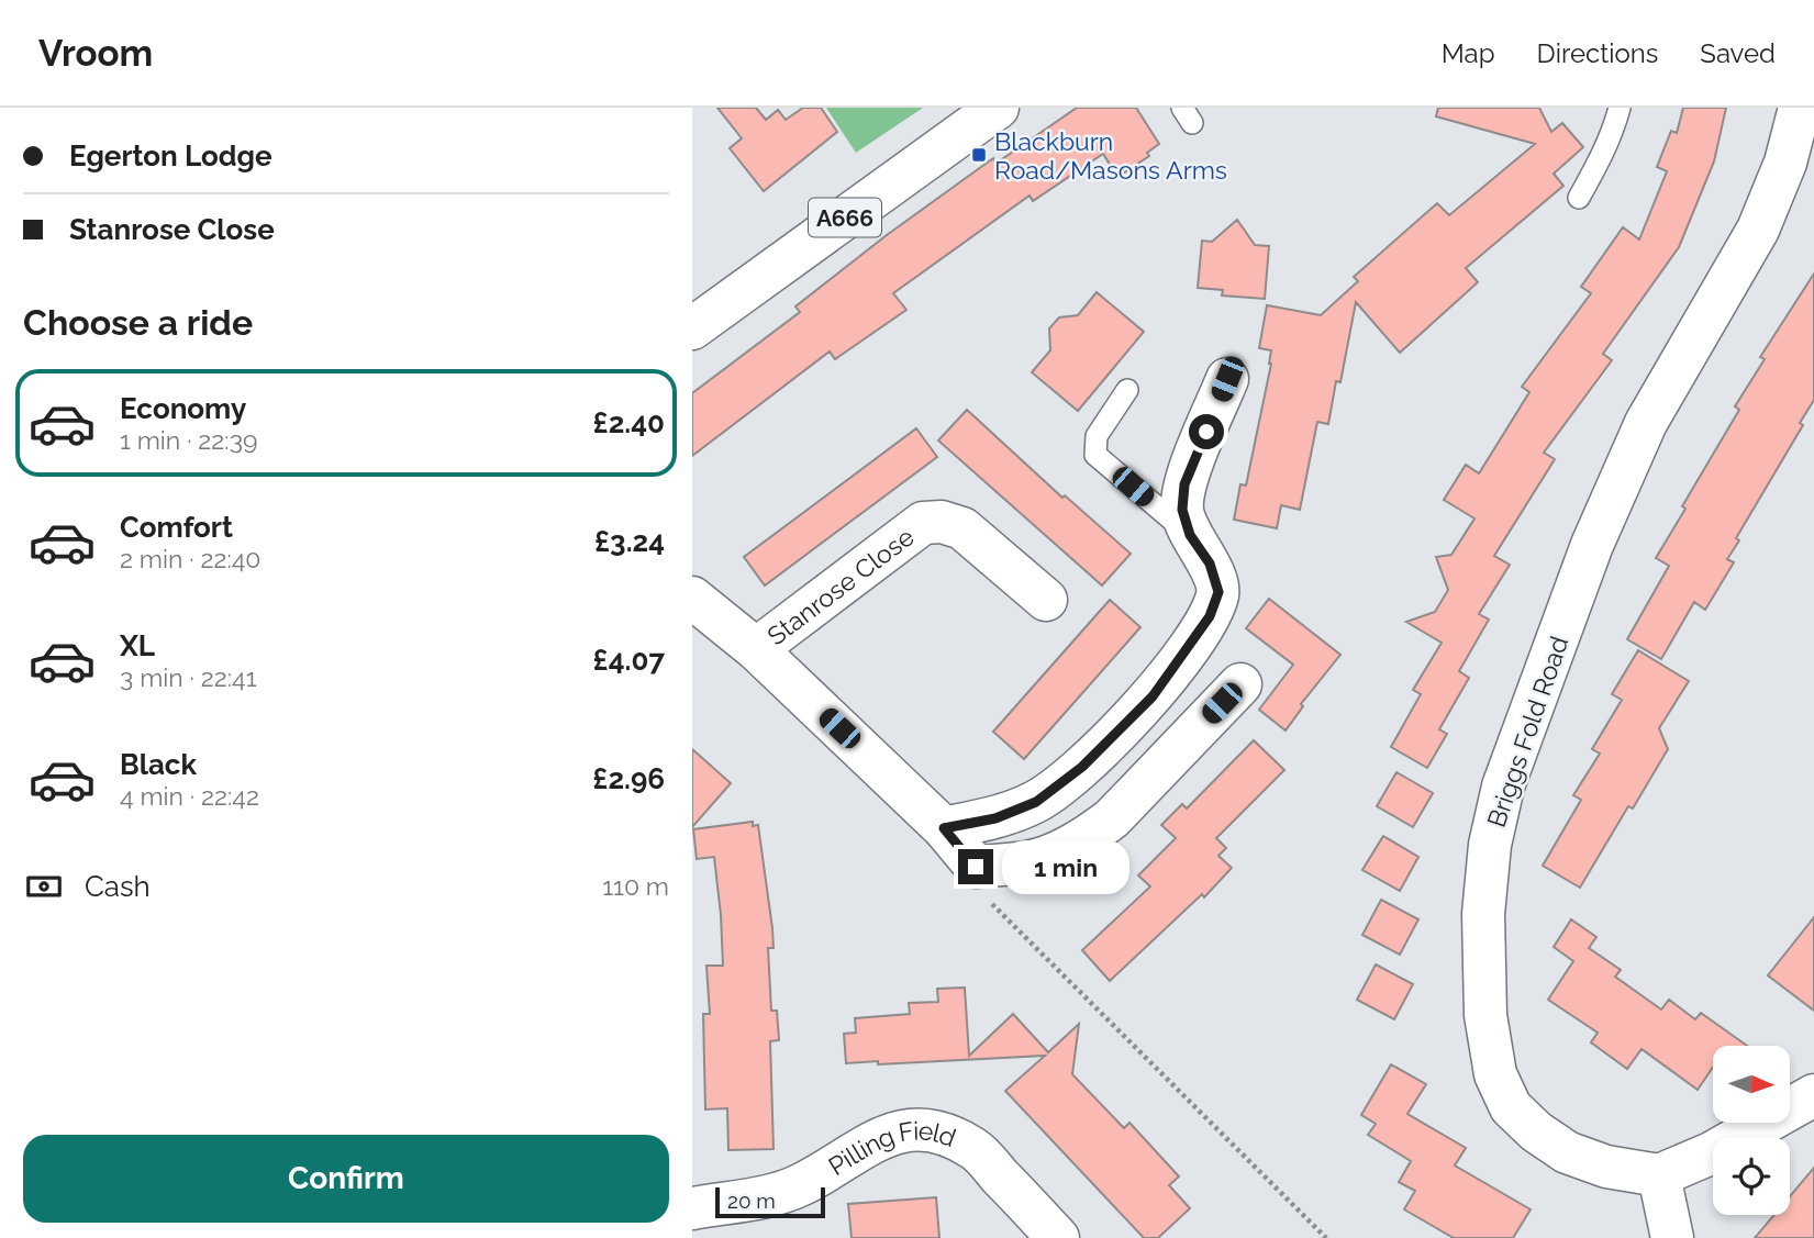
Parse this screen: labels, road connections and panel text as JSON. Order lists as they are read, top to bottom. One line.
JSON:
{"streets":{"main road":["A666","Stanrose Close","Briggs Fold Road","Pilling Field"]},"places":{"transit":["Blackburn Road/Masons Arms"]},"scale_bar":"20 m","north":"right","page":{"header":"Vroom","nav":["Map","Directions","Saved"],"banner":["Egerton Lodge","Stanrose Close"],"heading":"Choose a ride","list":[{"name":"Economy","note":"1 min · 22:39","value":"£2.40"},{"name":"Comfort","note":"2 min · 22:40","value":"£3.24"},{"name":"XL","note":"3 min · 22:41","value":"£4.07"},{"name":"Black","note":"4 min · 22:42","value":"£2.96"}],"bubble":"1 min","pay":["Cash","110 m"],"buttons":"Confirm","scale":"20 m"}}
